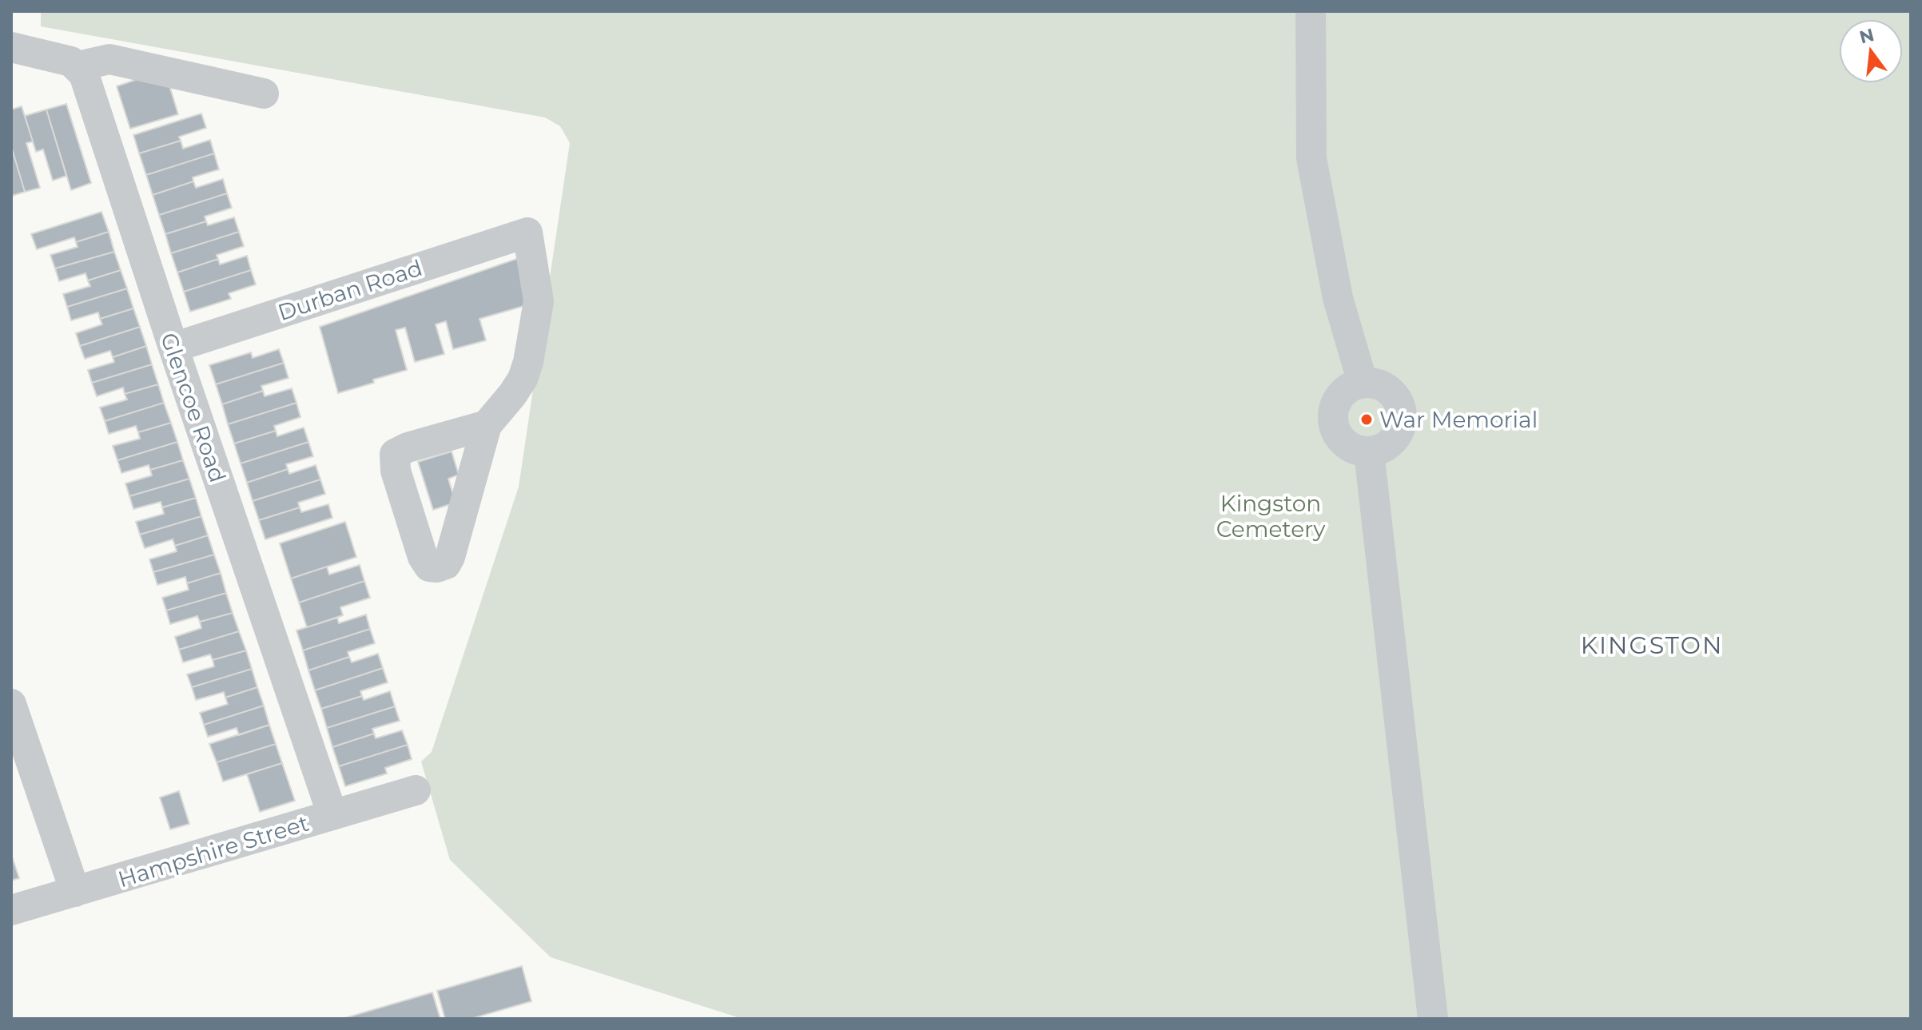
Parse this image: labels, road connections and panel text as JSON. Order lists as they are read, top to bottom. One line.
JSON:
{"streets":{"street":["Durban Road","Glencoe Road","Hampshire Street"]},"crossings":[["Durban Road","Glencoe Road"],["Glencoe Road","Hampshire Street"]],"districts":["KINGSTON"],"parks":["Kingston Cemetery"],"places":["War Memorial"],"north":"top"}
